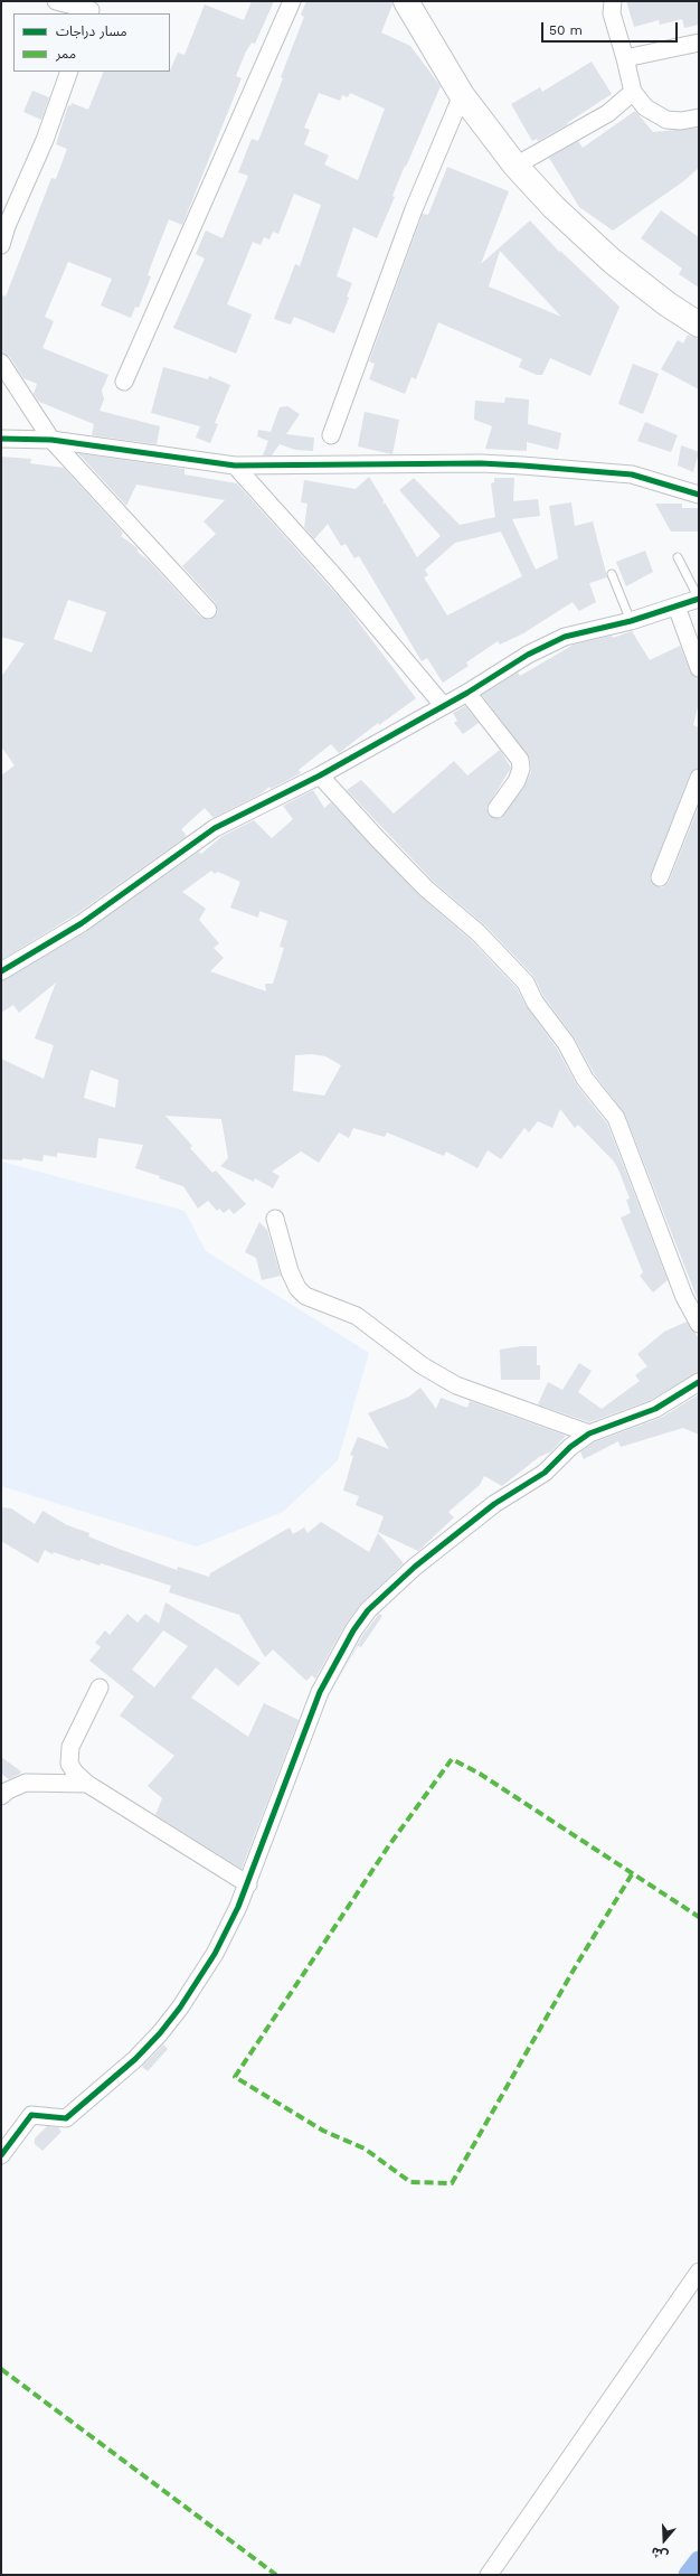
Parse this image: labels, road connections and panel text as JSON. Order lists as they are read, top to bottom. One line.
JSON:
{"legend":["مسار دراجات","ممر"],"scale_bar":"50 m","north":"bottom"}
